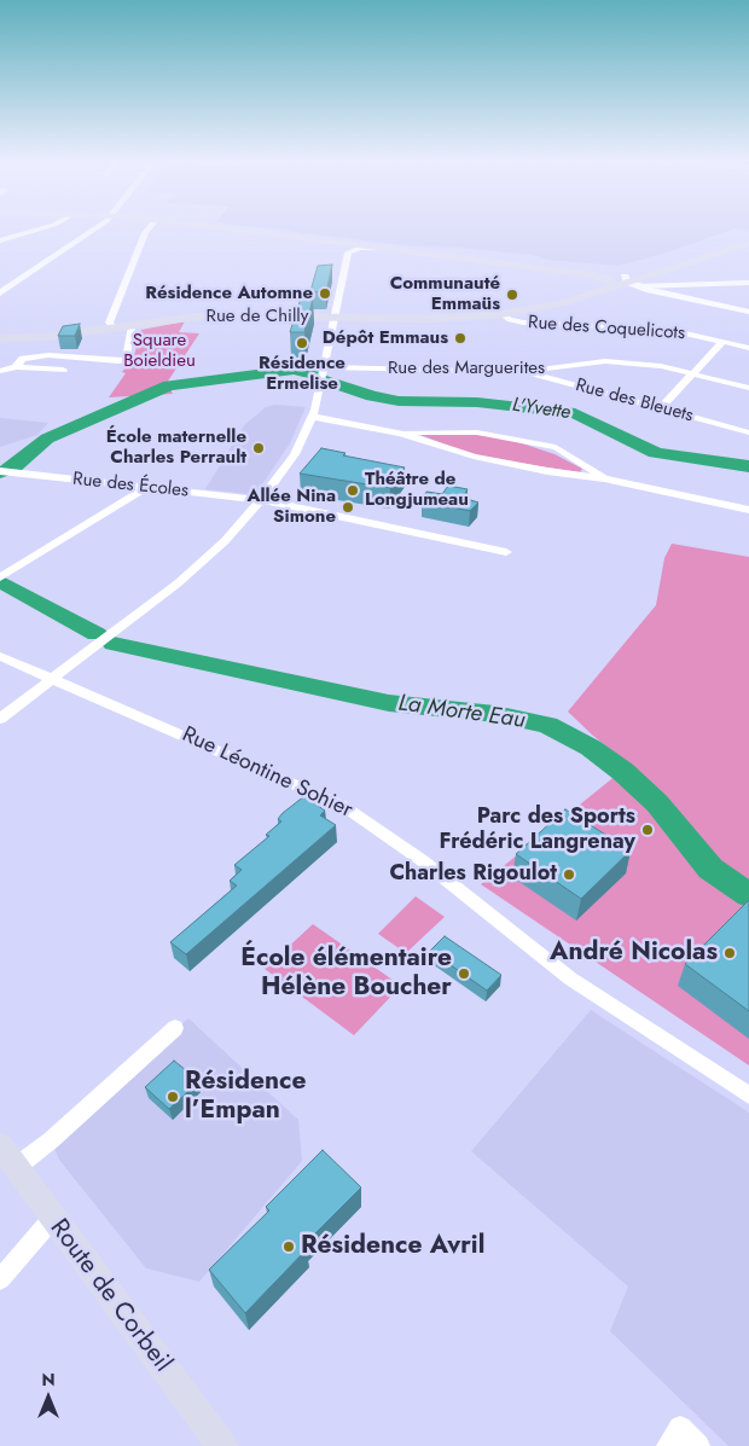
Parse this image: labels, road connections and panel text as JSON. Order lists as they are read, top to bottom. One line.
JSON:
{"streets":{"main road":["Rue de Chilly","Route de Corbeil"],"street":["Rue des Coquelicots","Rue des Marguerites","Rue des Bleuets","Rue des Écoles","Rue Léontine Sohier"]},"crossings":[["Rue de Chilly","Rue des Coquelicots"],["Rue des Marguerites","Rue des Bleuets"]],"water":["L'Yvette","La Morte Eau"],"parks":["Square Boieldieu"],"places":["Résidence Automne","Communauté Emmaüs","Dépôt Emmaus","Résidence Ermelise","École maternelle Charles Perrault","Théâtre de Longjumeau","Allée Nina Simone","Parc des Sports Frédéric Langrenay","Charles Rigoulot","André Nicolas","École élémentaire Hélène Boucher","Résidence l’Empan","Résidence Avril"],"north":"top"}
